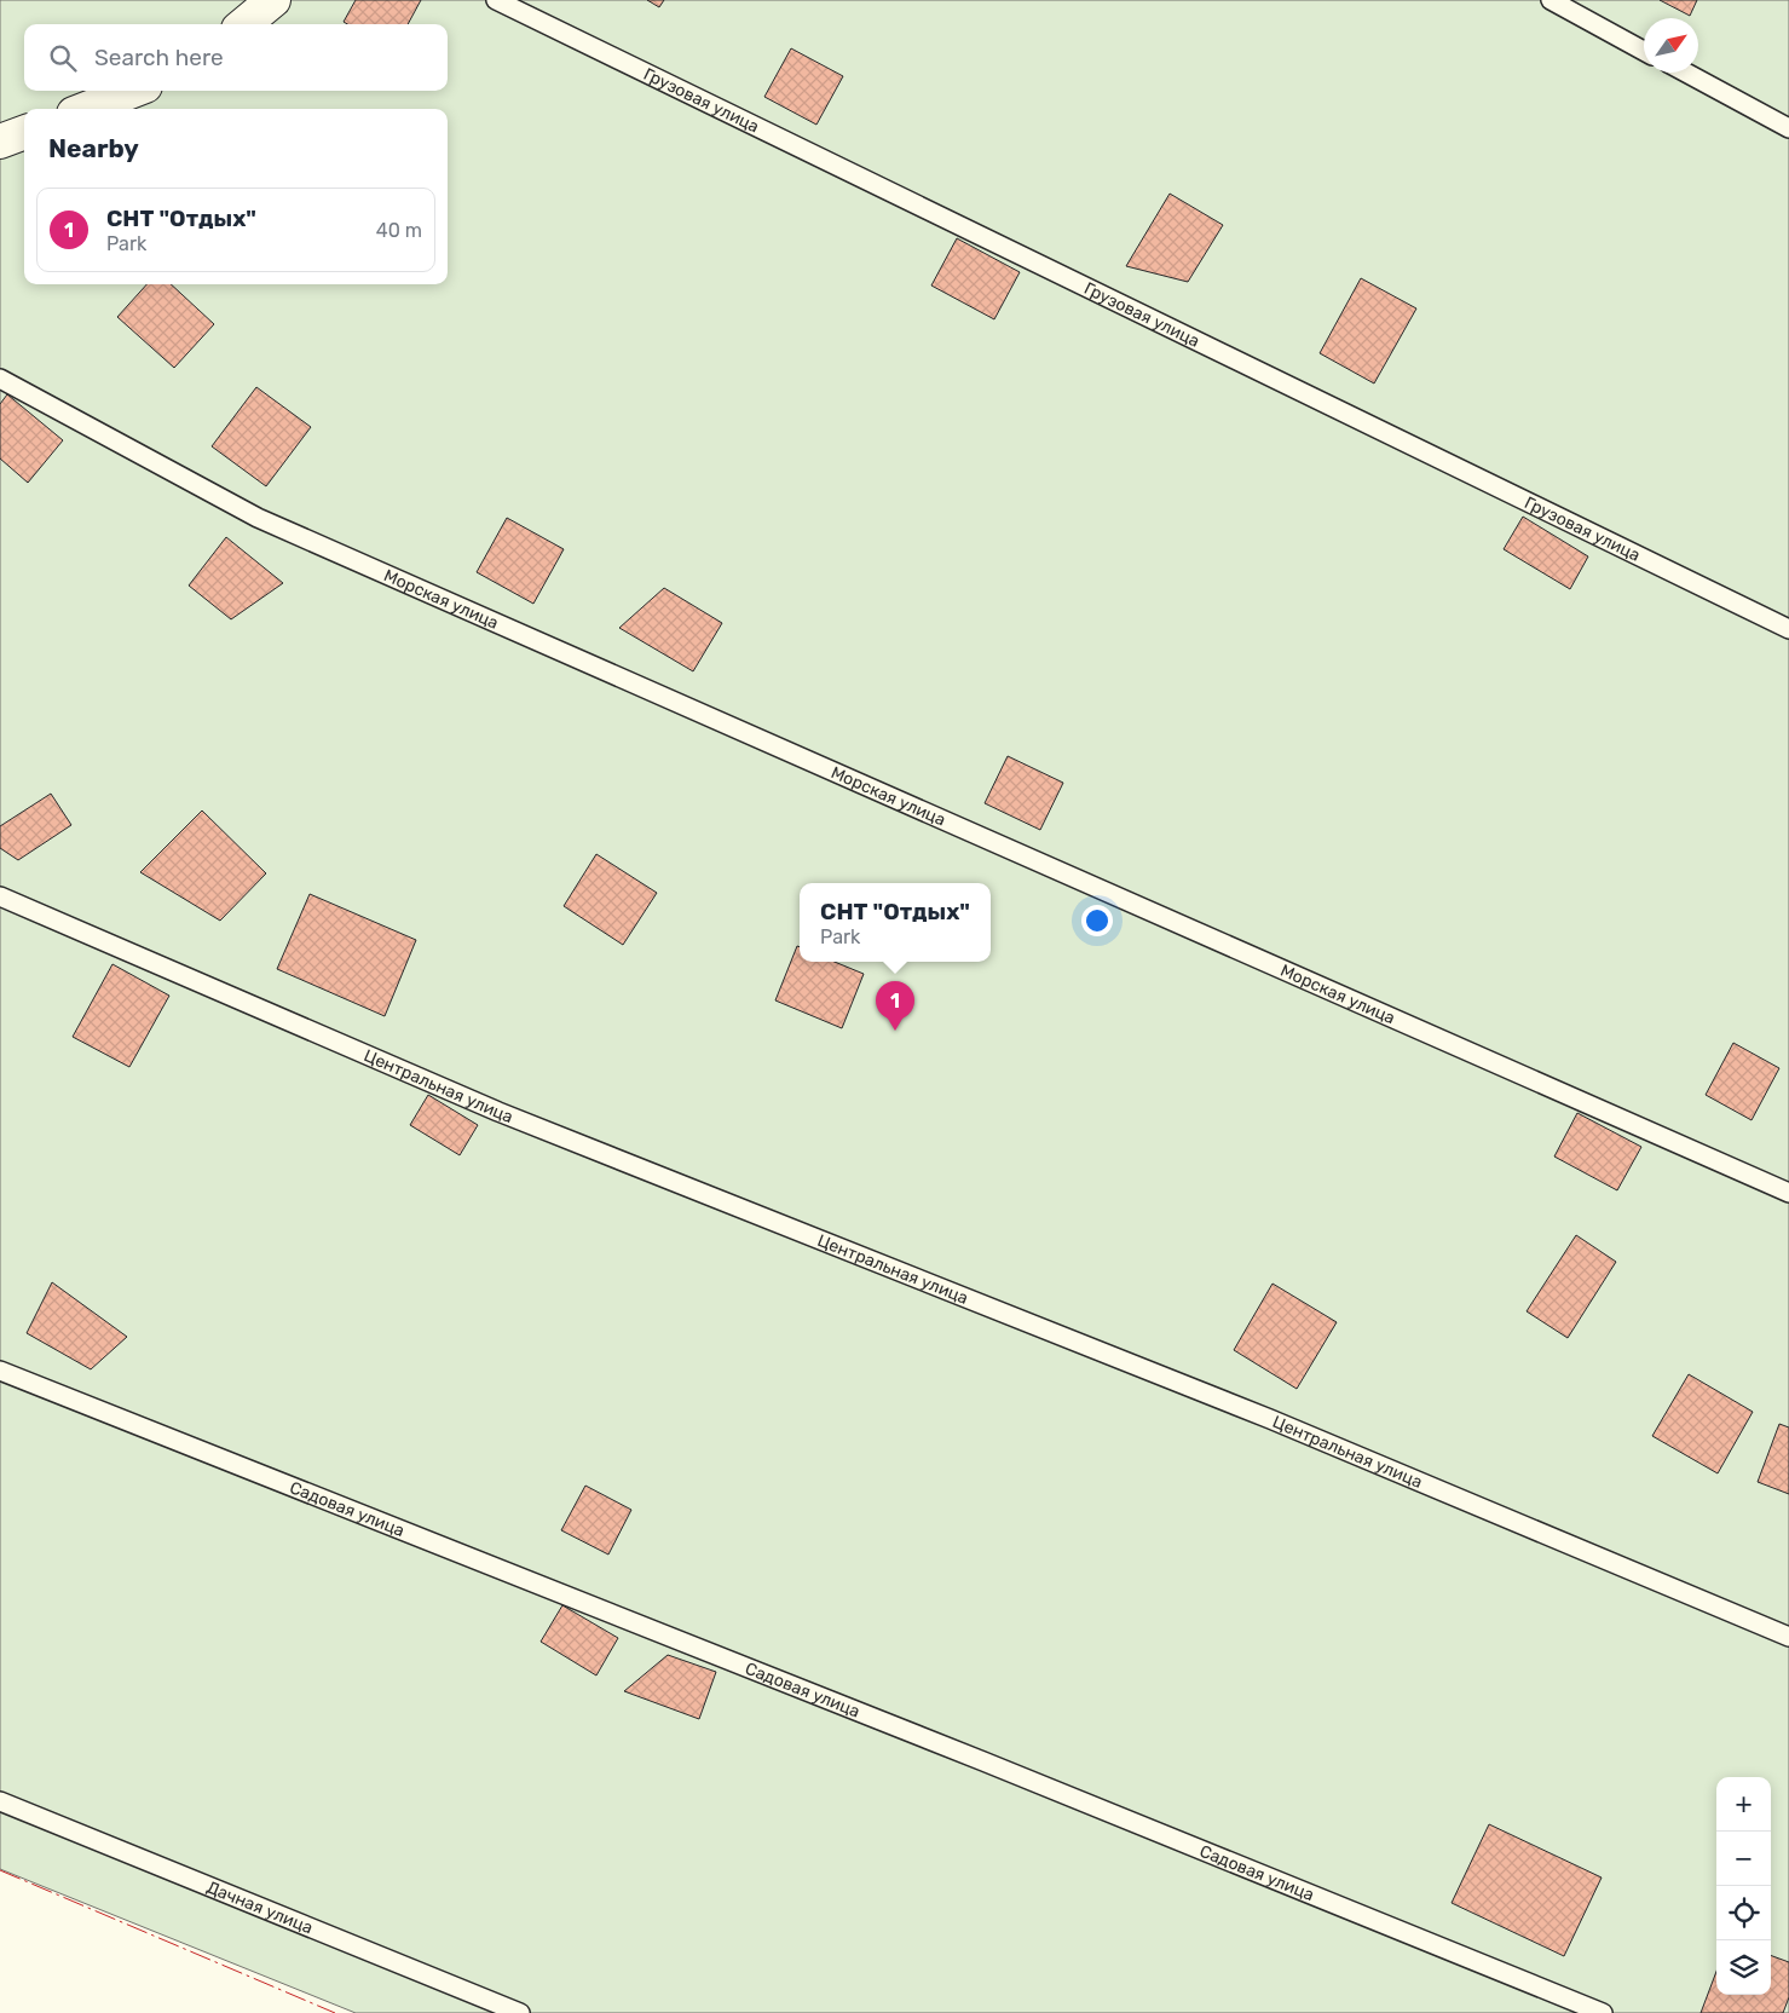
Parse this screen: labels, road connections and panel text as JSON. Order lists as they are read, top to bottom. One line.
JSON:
{"streets":{"lane":["Грузовая улица","Морская улица","Центральная улица","Садовая улица","Дачная улица"]},"north":"top right","page":{"search":"Search here","heading":"Nearby","list":[{"mark":"1","name":"СНТ \"Отдых\"","note":"Park","value":"40 m"}],"popup":["СНТ \"Отдых\"","Park"],"pins":"1","map_buttons":["+","−"]}}
